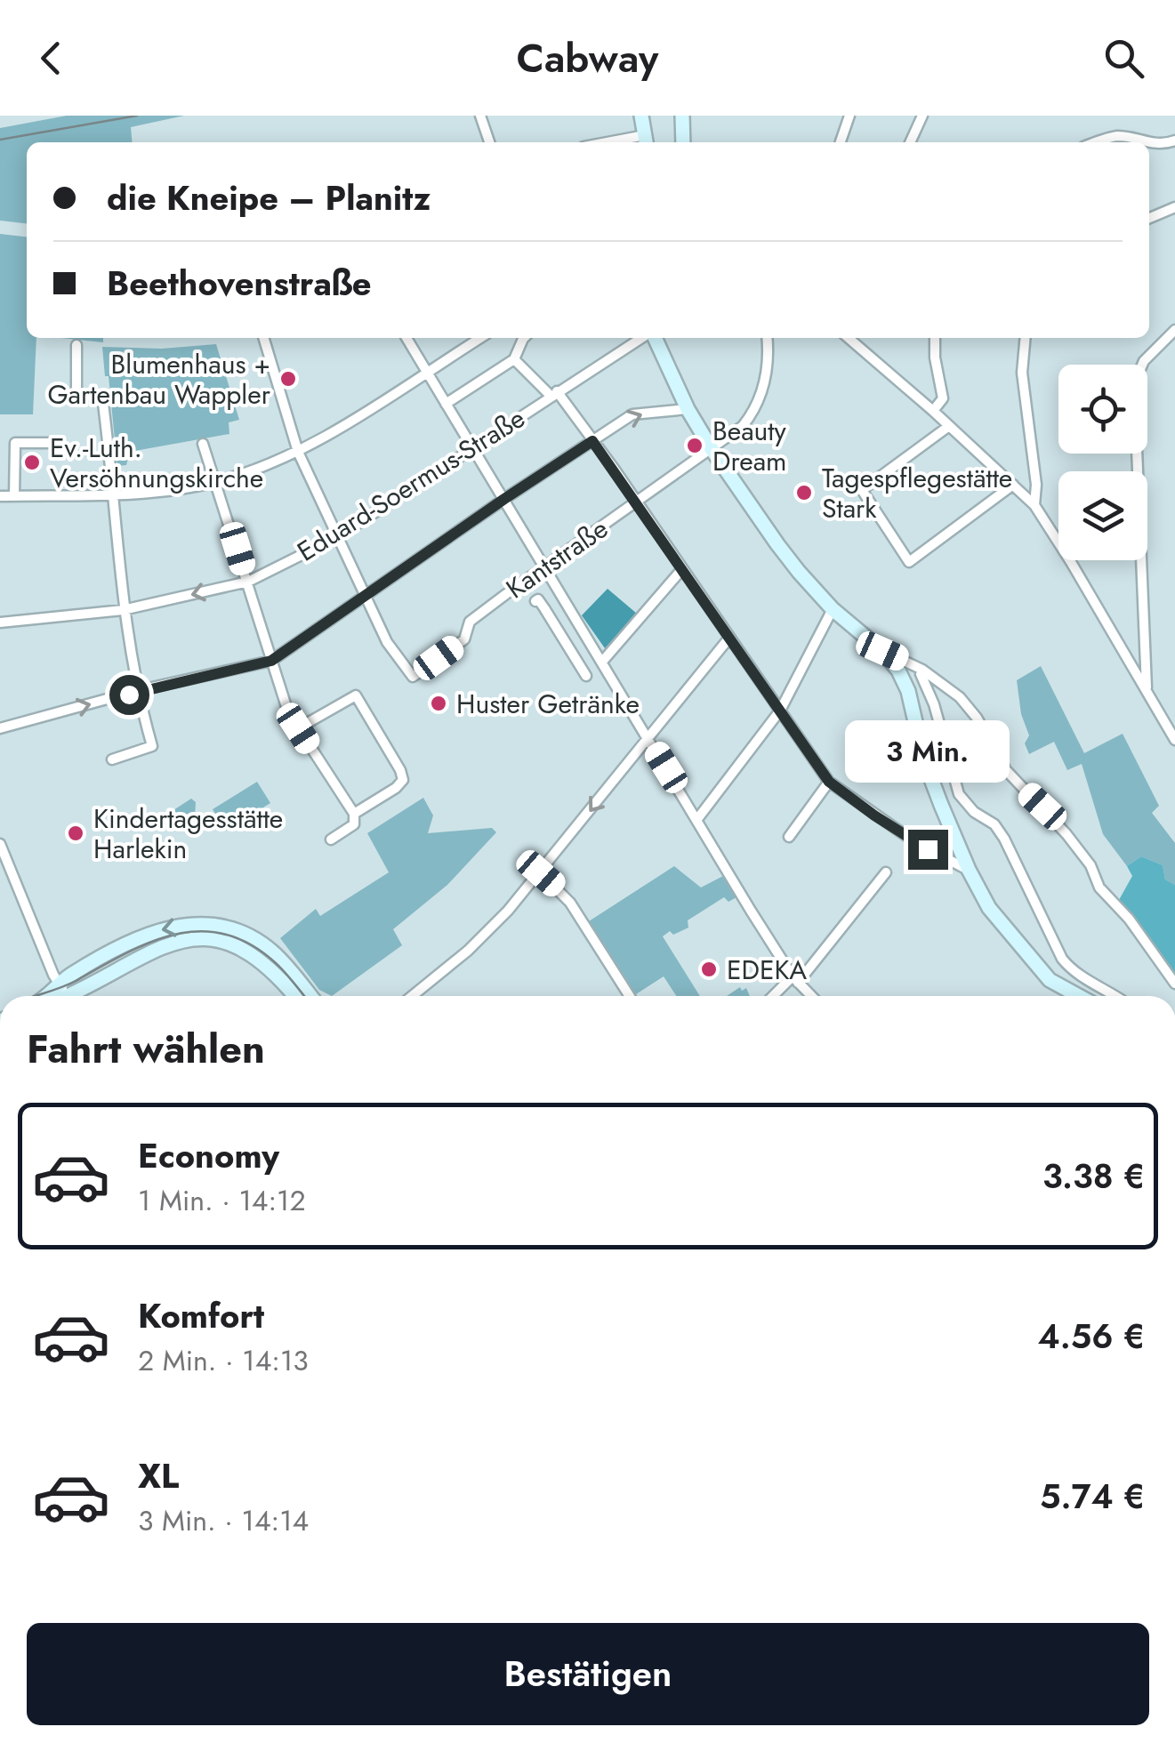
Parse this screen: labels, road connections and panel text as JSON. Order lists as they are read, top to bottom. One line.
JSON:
{"streets":{"street":["Eduard-Soermus-Straße","Kantstraße"]},"places":["Blumenhaus + Gartenbau Wappler","Beauty Dream","Ev.-Luth. Versöhnungskirche","Tagespflegestätte Stark","Huster Getränke","Kindertagesstätte Harlekin","EDEKA"],"page":{"header":"Cabway","banner":["die Kneipe – Planitz","Beethovenstraße"],"bubble":"3 Min.","heading":"Fahrt wählen","list":[{"name":"Economy","note":"1 Min. · 14:12","value":"3.38 €"},{"name":"Komfort","note":"2 Min. · 14:13","value":"4.56 €"},{"name":"XL","note":"3 Min. · 14:14","value":"5.74 €"}],"buttons":"Bestätigen"}}
